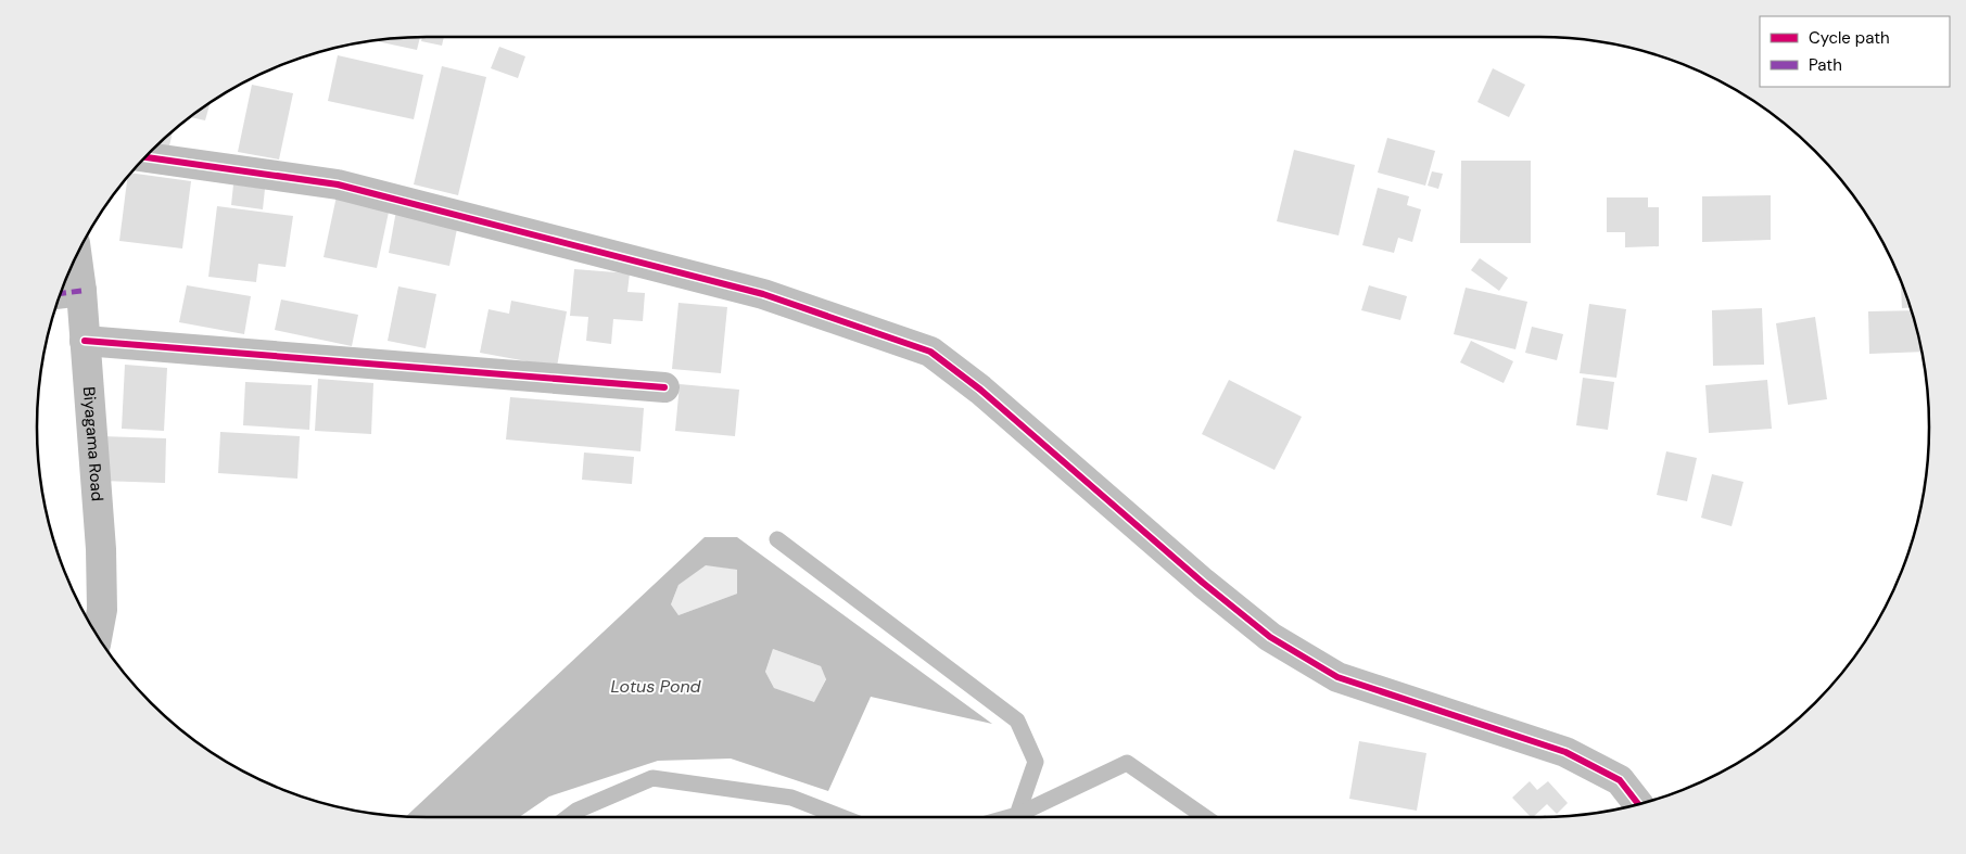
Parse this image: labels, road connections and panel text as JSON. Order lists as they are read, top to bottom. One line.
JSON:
{"streets":{"street":["Biyagama Road"]},"water":["Lotus Pond"],"legend":["Cycle path","Path"]}
